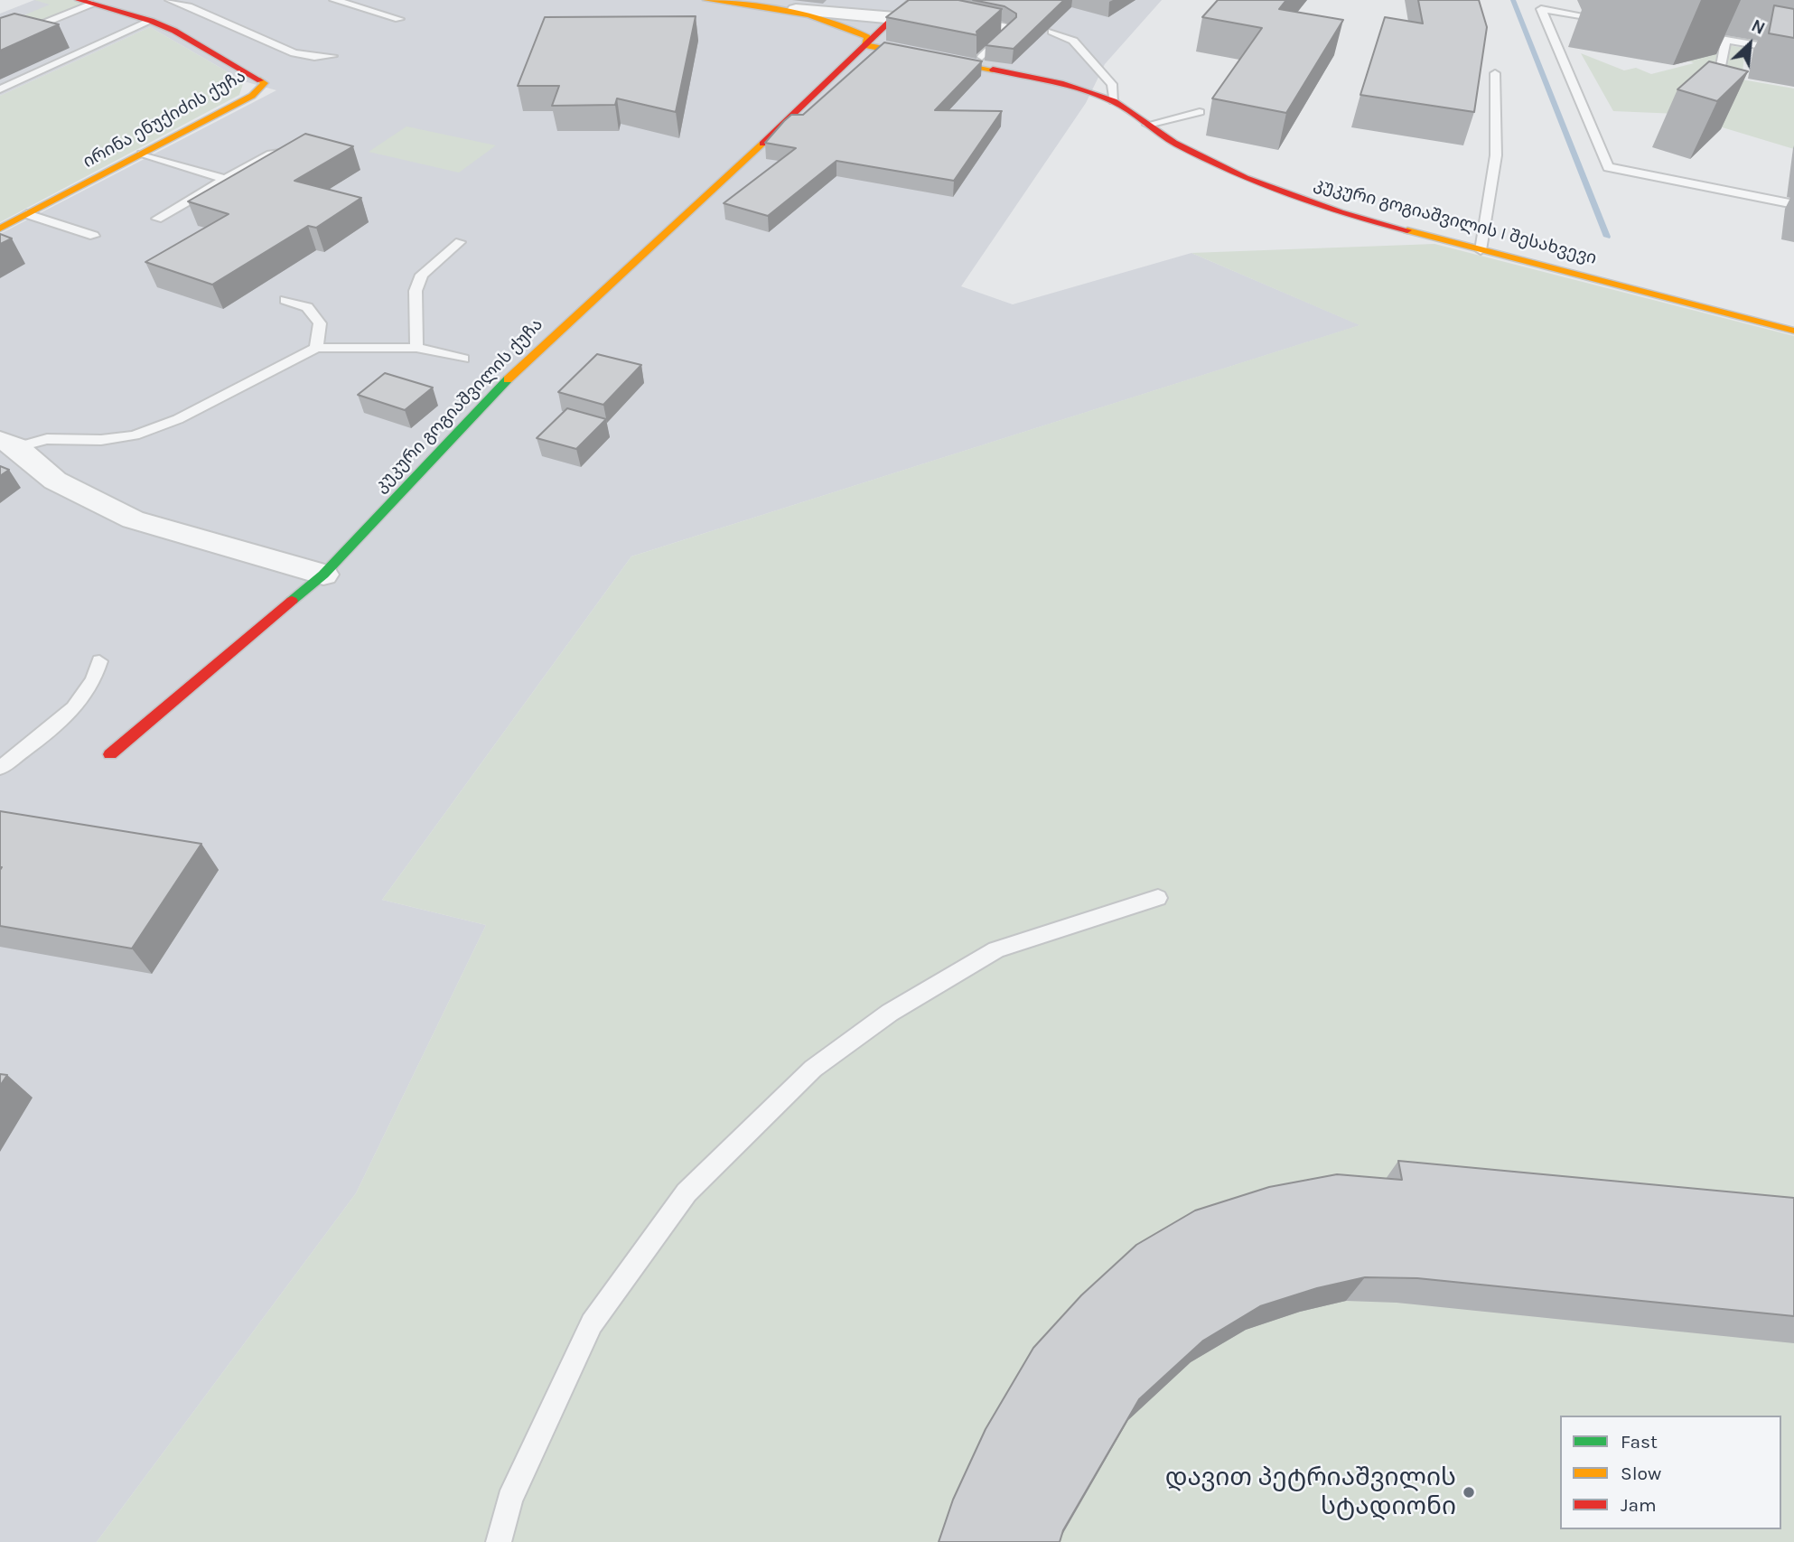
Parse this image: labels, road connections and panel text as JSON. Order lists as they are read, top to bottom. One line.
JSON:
{"streets":{"street":["ირინა ენუქიძის ქუჩა","კუკური გოგიაშვილის I შესახვევი","კუკური გოგიაშვილის ქუჩა"]},"crossings":[["კუკური გოგიაშვილის I შესახვევი","კუკური გოგიაშვილის ქუჩა"]],"places":["დავით პეტრიაშვილის სტადიონი"],"legend":["Fast","Slow","Jam"],"north":"top right"}
